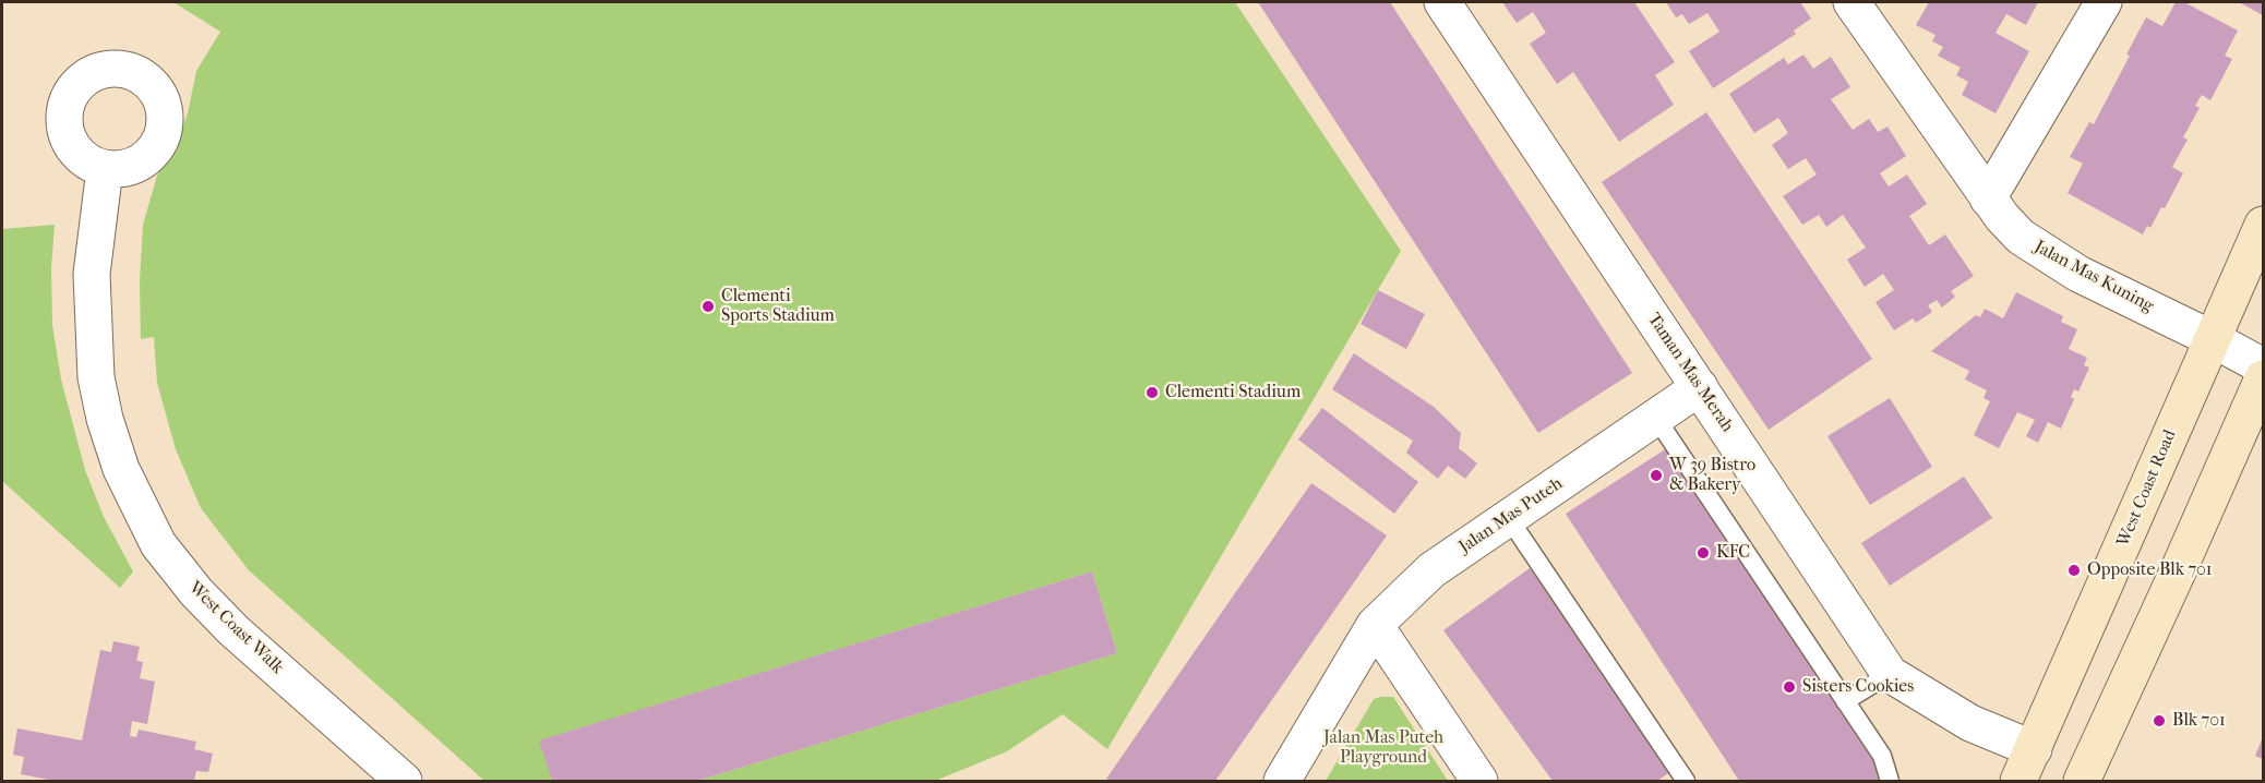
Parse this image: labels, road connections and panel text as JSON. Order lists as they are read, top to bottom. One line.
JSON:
{"streets":{"main road":["West Coast Road"],"street":["Jalan Mas Kuning","Taman Mas Merah","Jalan Mas Puteh","West Coast Walk"]},"crossings":[["Jalan Mas Kuning","West Coast Road"],["Taman Mas Merah","West Coast Road"],["Taman Mas Merah","Jalan Mas Puteh"]],"parks":["Jalan Mas Puteh Playground"],"places":["Clementi Sports Stadium","Clementi Stadium","W 39 Bistro & Bakery","KFC","Opposite Blk 701","Sisters Cookies","Blk 701"]}
